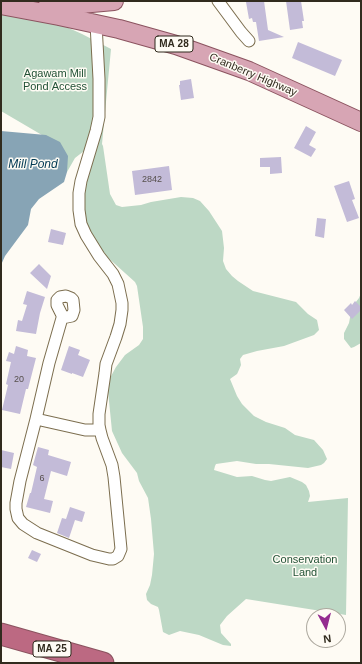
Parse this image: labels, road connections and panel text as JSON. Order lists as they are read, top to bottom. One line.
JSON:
{"streets":{"highway":["MA 25"],"main road":["MA 28","Cranberry Highway"]},"water":["Mill Pond"],"parks":["Agawam Mill Pond Access","Conservation Land"],"house_numbers":["2842","20","6"],"north":"bottom"}
